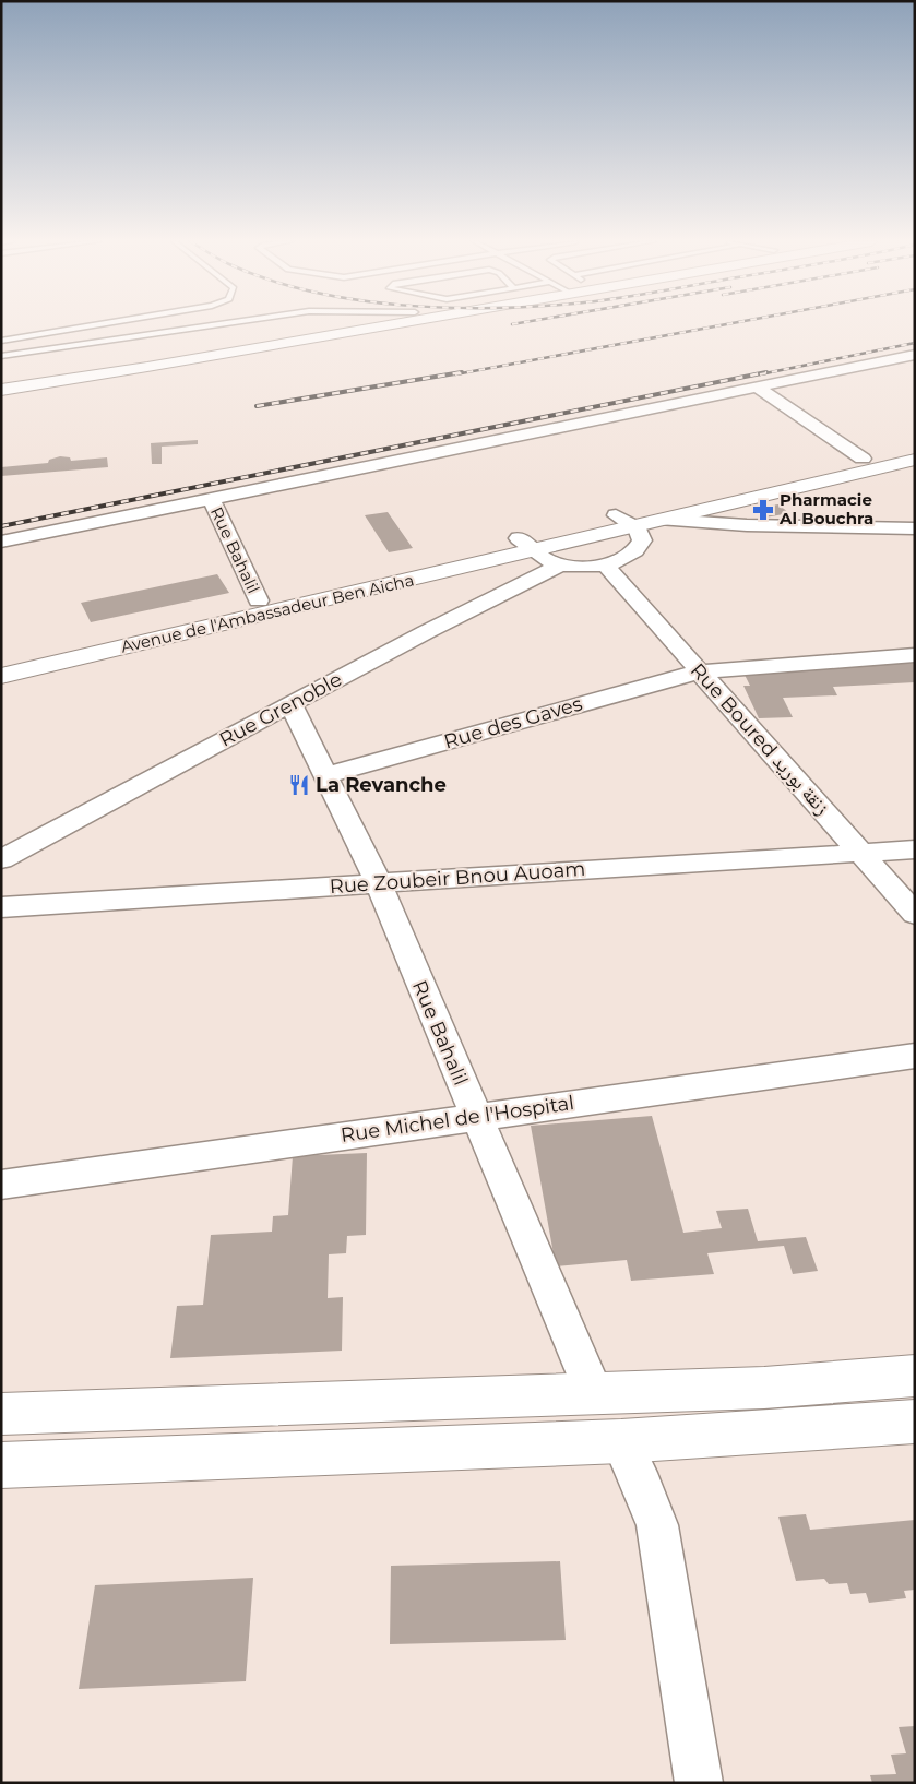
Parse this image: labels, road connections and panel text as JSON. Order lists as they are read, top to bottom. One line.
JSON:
{"streets":{"main road":["Avenue de l'Ambassadeur Ben Aicha"],"street":["Rue Bahalil","Rue Grenoble","Rue des Gaves","Rue Boured زنقة بوريد","Rue Zoubeir Bnou Auoam","Rue Michel de l'Hospital"]},"crossings":[["Rue Bahalil","Avenue de l'Ambassadeur Ben Aicha"],["Rue Bahalil","Rue Grenoble"],["Rue Bahalil","Rue des Gaves"],["Rue Bahalil","Rue Zoubeir Bnou Auoam"],["Rue Bahalil","Rue Michel de l'Hospital"],["Rue des Gaves","Rue Boured زنقة بوريد"],["Rue Boured زنقة بوريد","Rue Zoubeir Bnou Auoam"]],"places":{"pharmacy":["Pharmacie Al Bouchra"],"restaurant":["La Revanche"]}}
